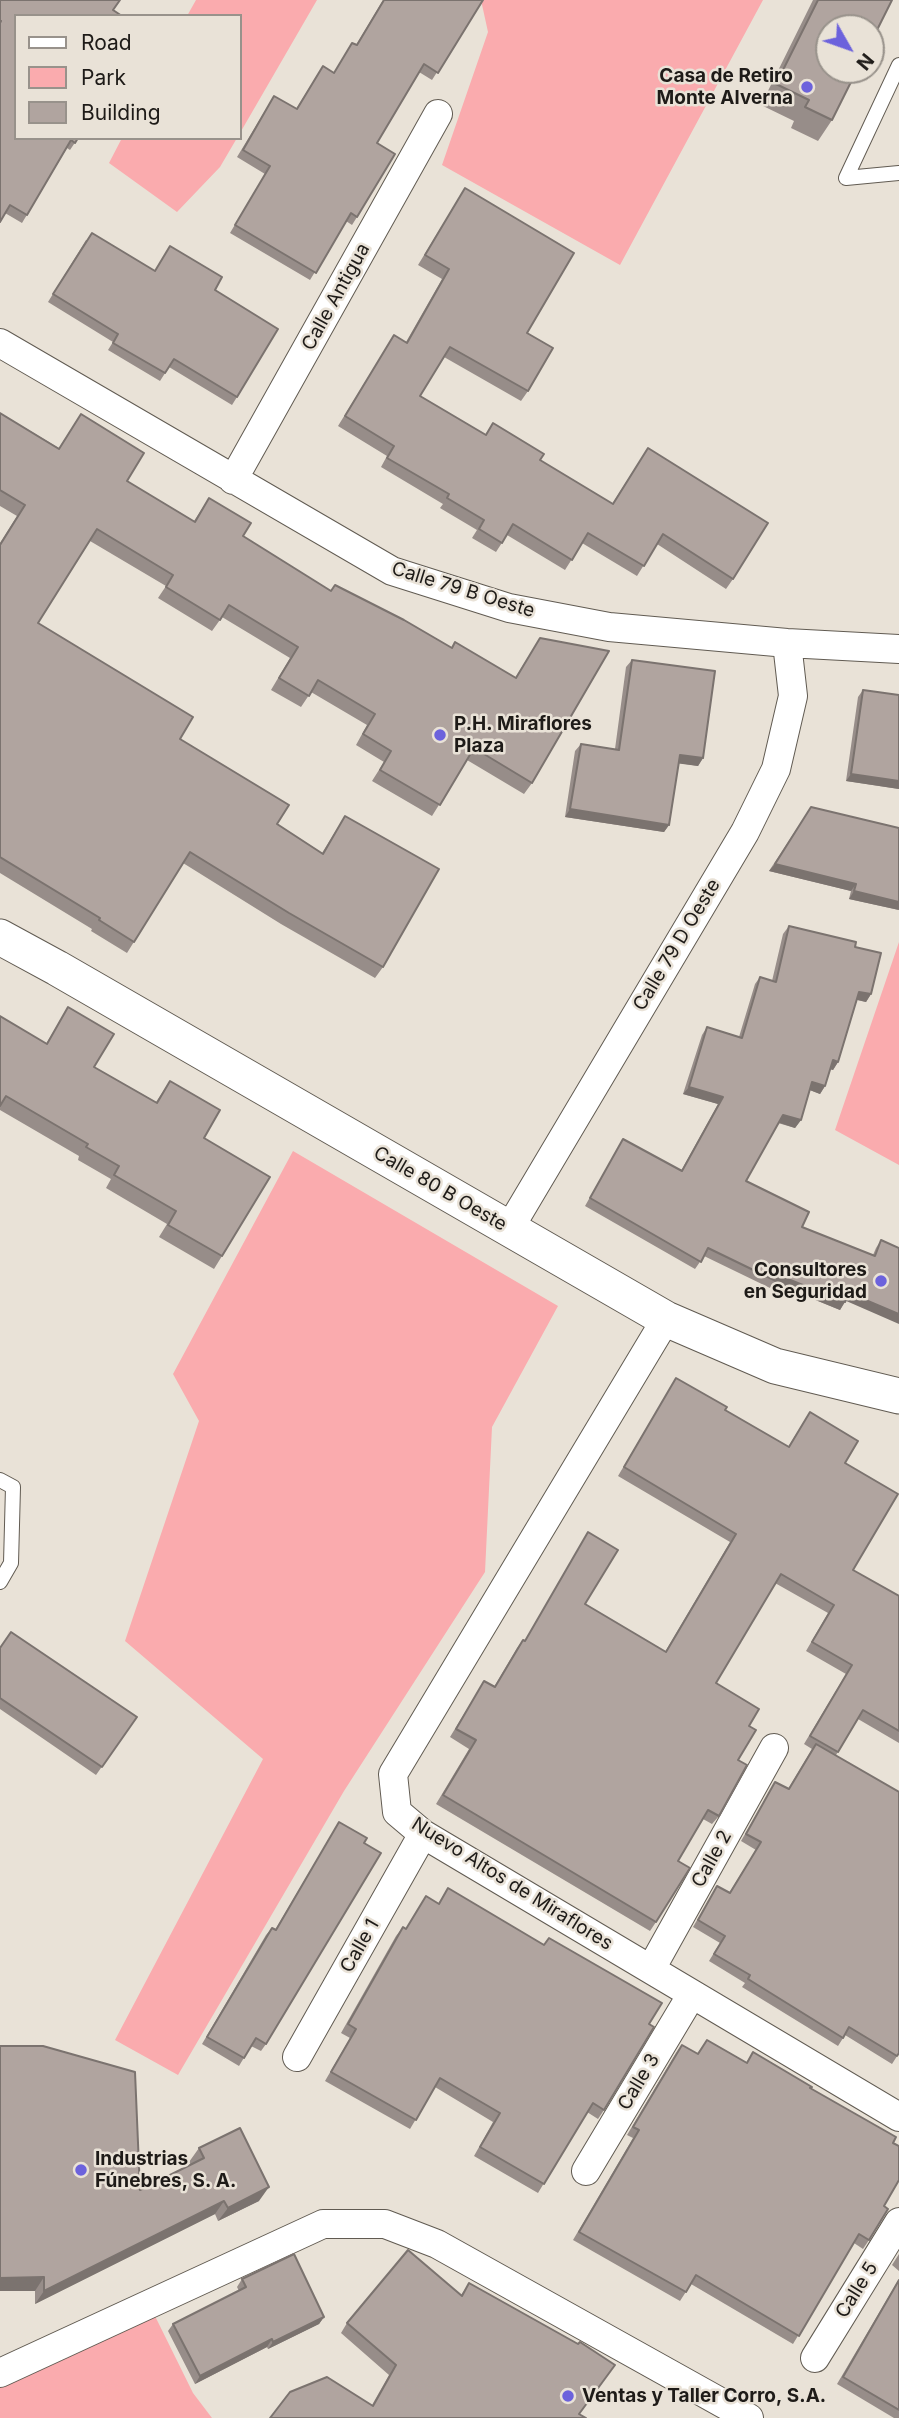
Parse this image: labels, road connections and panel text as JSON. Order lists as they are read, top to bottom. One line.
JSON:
{"streets":{"street":["Calle Antigua","Calle 79 B Oeste","Calle 79 D Oeste","Calle 80 B Oeste","Calle 2","Nuevo Altos de Miraflores","Calle 1","Calle 3","Calle 5"]},"crossings":[["Calle Antigua","Calle 79 B Oeste"],["Calle 79 B Oeste","Calle 79 D Oeste"],["Calle 79 D Oeste","Calle 80 B Oeste"],["Calle 80 B Oeste","Nuevo Altos de Miraflores"],["Calle 2","Nuevo Altos de Miraflores"],["Nuevo Altos de Miraflores","Calle 1"],["Nuevo Altos de Miraflores","Calle 3"]],"places":["Casa de Retiro Monte Alverna","P.H. Miraflores Plaza","Consultores en Seguridad","Industrias Fúnebres, S. A.","Ventas y Taller Corro, S.A."],"legend":["Road","Park","Building"],"north":"bottom right"}
